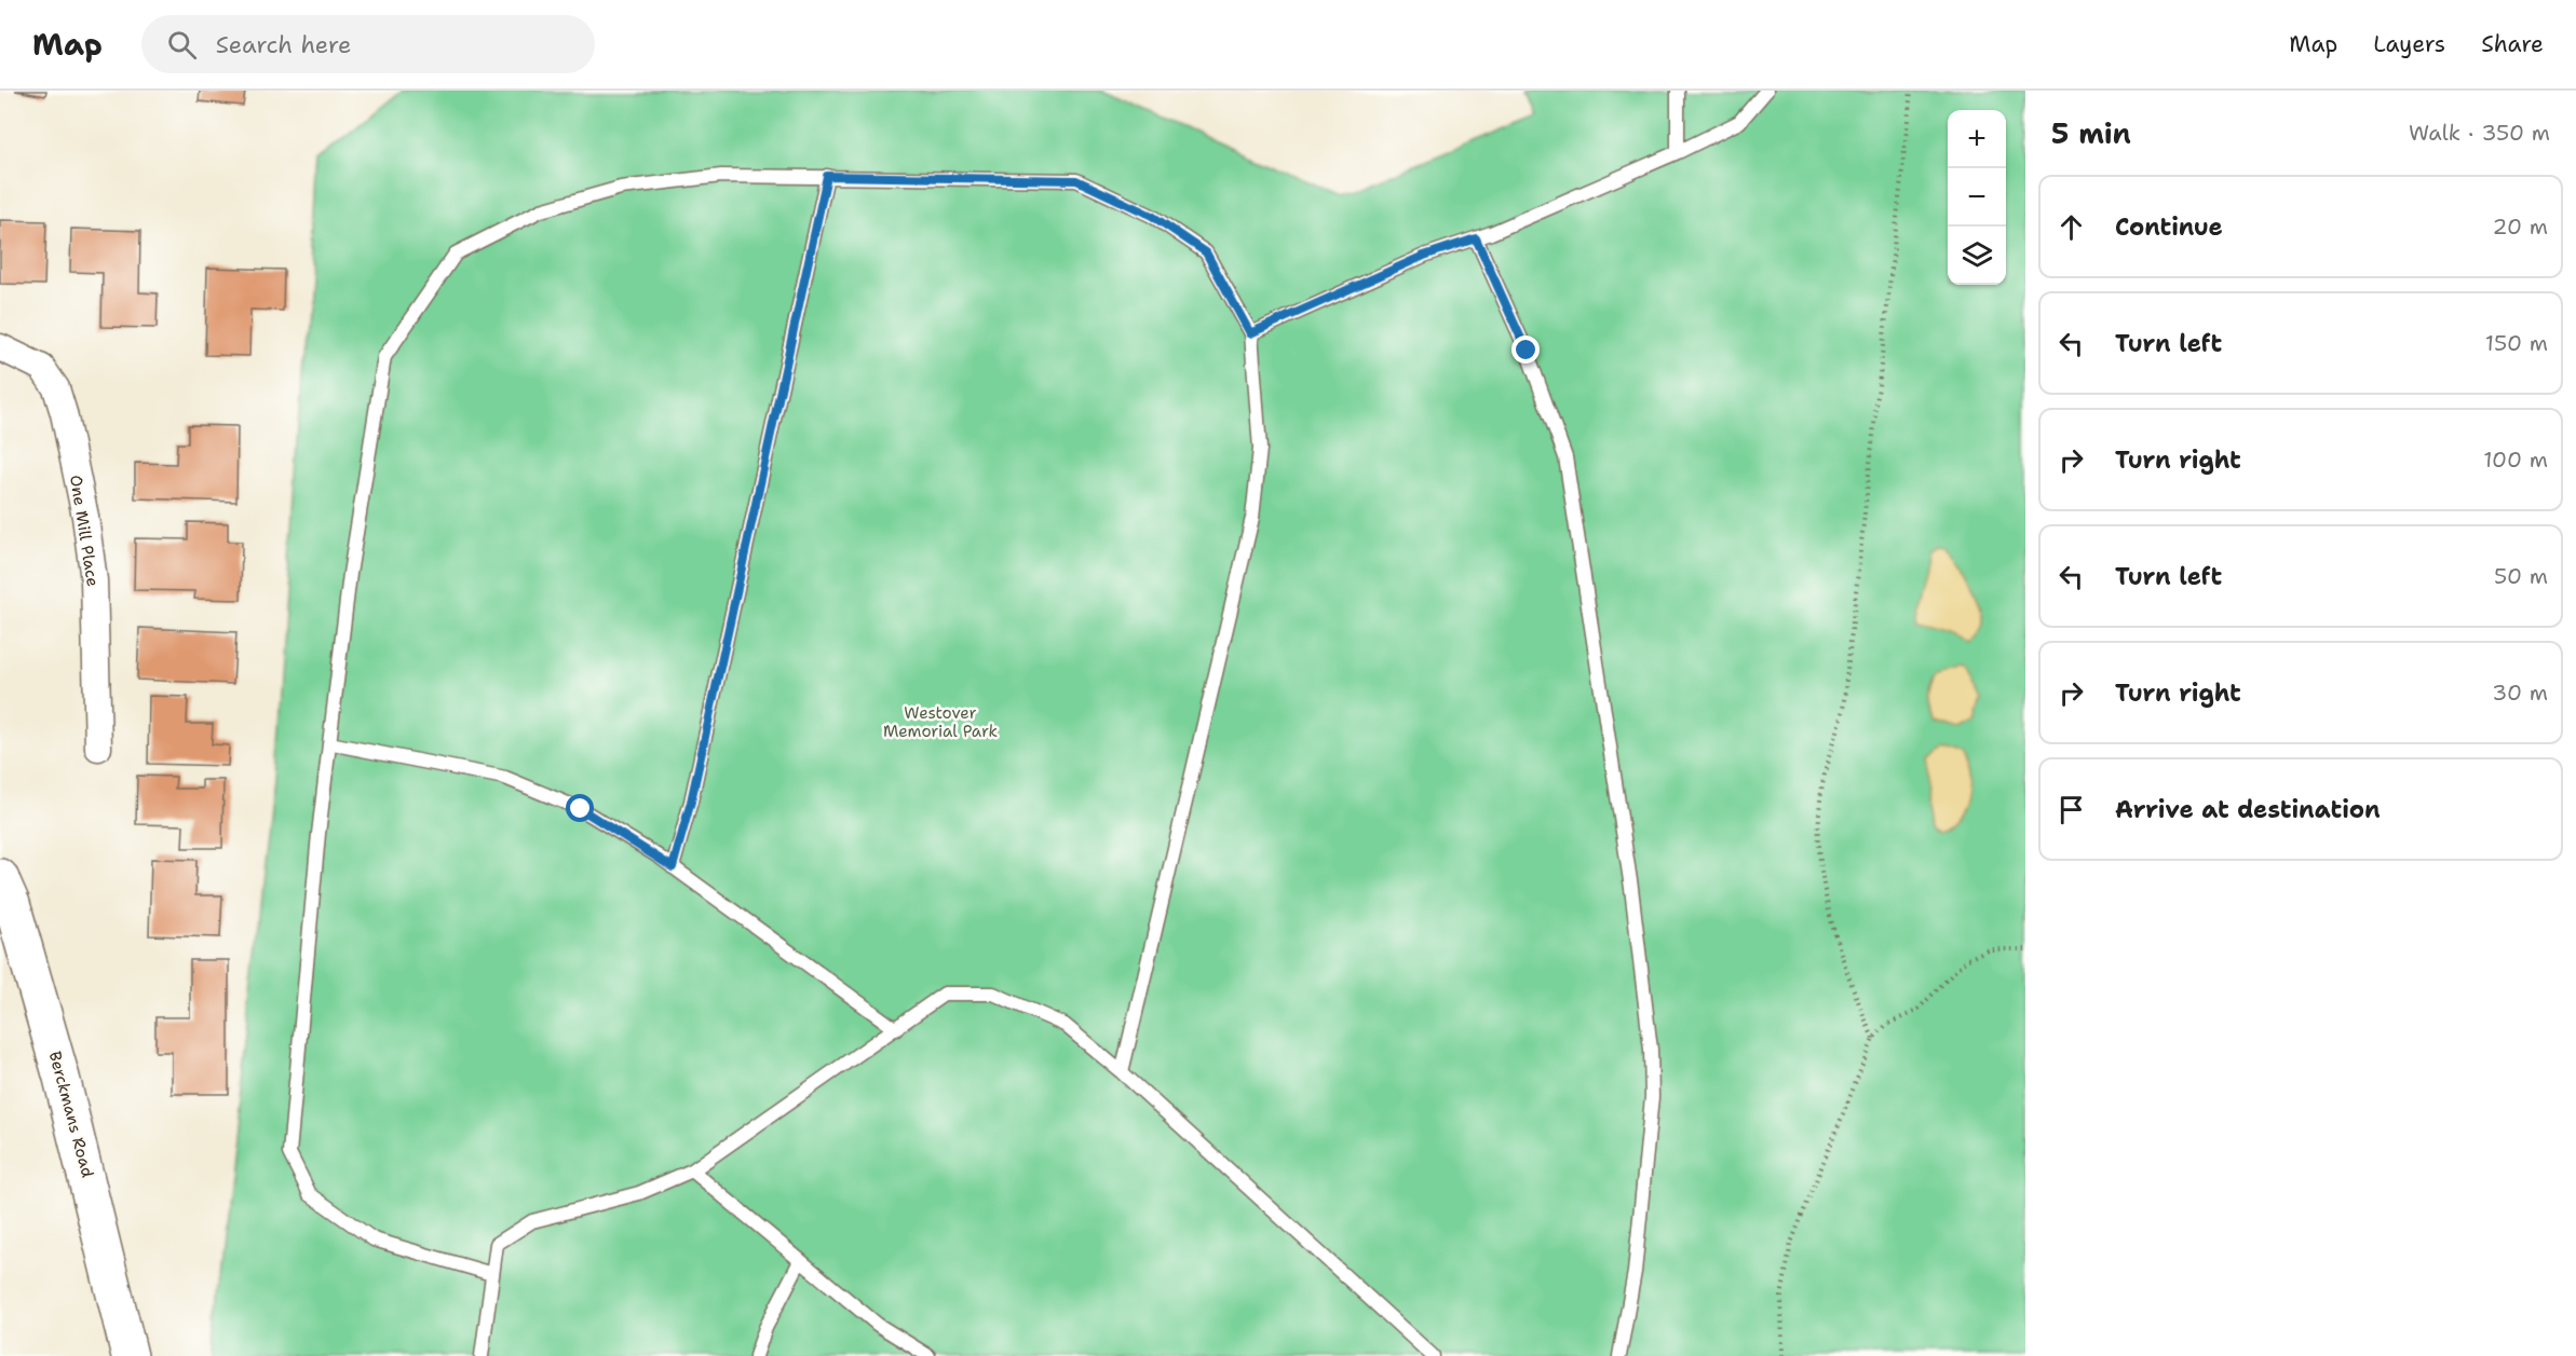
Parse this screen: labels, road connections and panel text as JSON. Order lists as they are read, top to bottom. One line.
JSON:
{"streets":{"main road":["Berckmans Road"],"street":["One Mill Place"]},"parks":["Westover Memorial Park"],"page":{"header":"Map","search":"Search here","nav":["Map","Layers","Share"],"heading":["5 min","Walk · 350 m"],"map_buttons":["+","−"],"list":[["Continue","20 m"],["Turn left","150 m"],["Turn right","100 m"],["Turn left","50 m"],["Turn right","30 m"],"Arrive at destination"]}}
